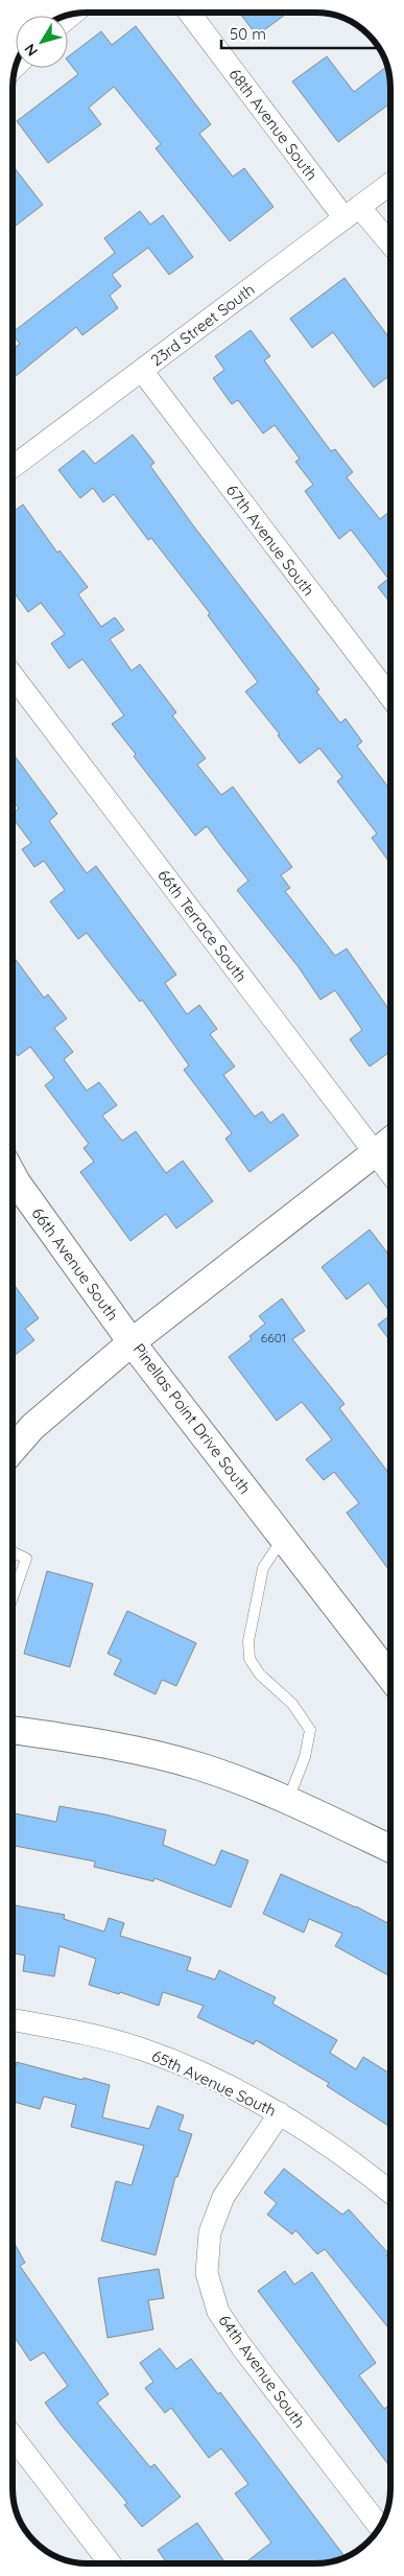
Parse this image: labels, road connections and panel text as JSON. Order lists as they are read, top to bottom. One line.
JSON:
{"streets":{"street":["68th Avenue South","23rd Street South","67th Avenue South","66th Terrace South","66th Avenue South","Pinellas Point Drive South","65th Avenue South","64th Avenue South"]},"crossings":[["68th Avenue South","23rd Street South"],["23rd Street South","67th Avenue South"],["66th Terrace South","Pinellas Point Drive South"],["66th Avenue South","Pinellas Point Drive South"],["65th Avenue South","64th Avenue South"]],"house_numbers":["6601"],"scale_bar":"50 m","north":"bottom left"}
